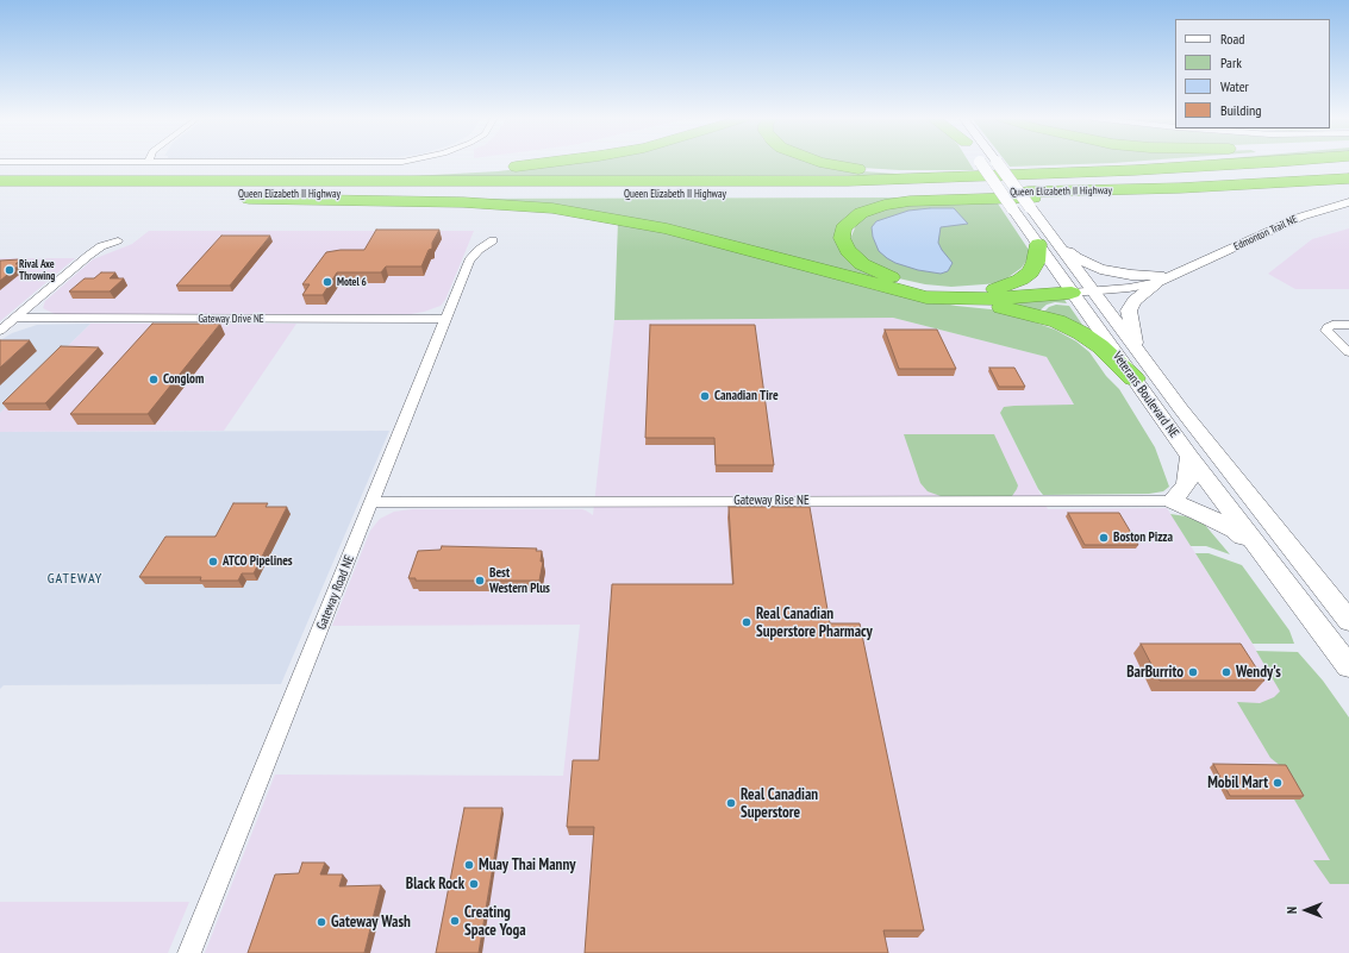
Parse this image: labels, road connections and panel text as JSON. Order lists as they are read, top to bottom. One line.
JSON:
{"streets":{"highway":["Queen Elizabeth II Highway"],"main road":["Veterans Boulevard NE"],"street":["Edmonton Trail NE","Gateway Drive NE","Gateway Rise NE","Gateway Road NE"]},"crossings":[["Edmonton Trail NE","Veterans Boulevard NE"],["Gateway Drive NE","Gateway Road NE"],["Gateway Rise NE","Gateway Road NE"]],"districts":["GATEWAY"],"places":["Rival Axe Throwing","Motel 6","Conglom","Canadian Tire","Boston Pizza","ATCO Pipelines","Best Western Plus","Real Canadian Superstore Pharmacy","BarBurrito","Wendy's","Mobil Mart","Real Canadian Superstore","Muay Thai Manny","Black Rock","Creating Space Yoga","Gateway Wash"],"legend":["Road","Park","Water","Building"],"north":"left"}
